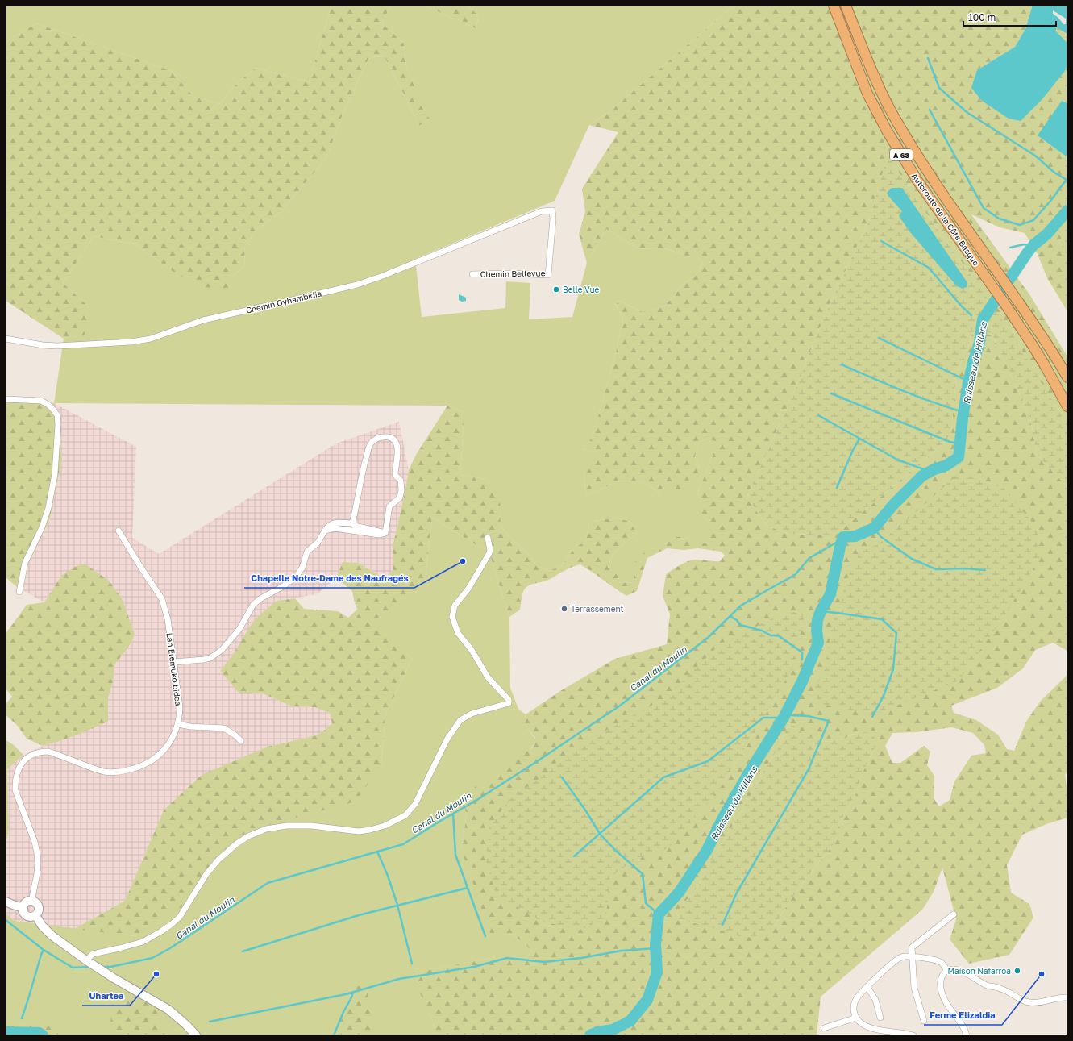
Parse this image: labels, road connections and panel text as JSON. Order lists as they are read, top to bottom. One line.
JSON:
{"streets":{"highway":["A 63","Autoroute de la Côte Basque"],"street":["Chemin Bellevue","Chemin Oyhambidia","Lan Eremuko bidea"]},"crossings":[["Chemin Bellevue","Chemin Oyhambidia"]],"water":["Ruisseau de Hillans","Canal du Moulin","Ruisseau du Hillans"],"places":["Belle Vue","Chapelle Notre-Dame des Naufragés","Terrassement","Maison Nafarroa","Uhartea","Ferme Elizaldia"],"scale_bar":"100 m"}
